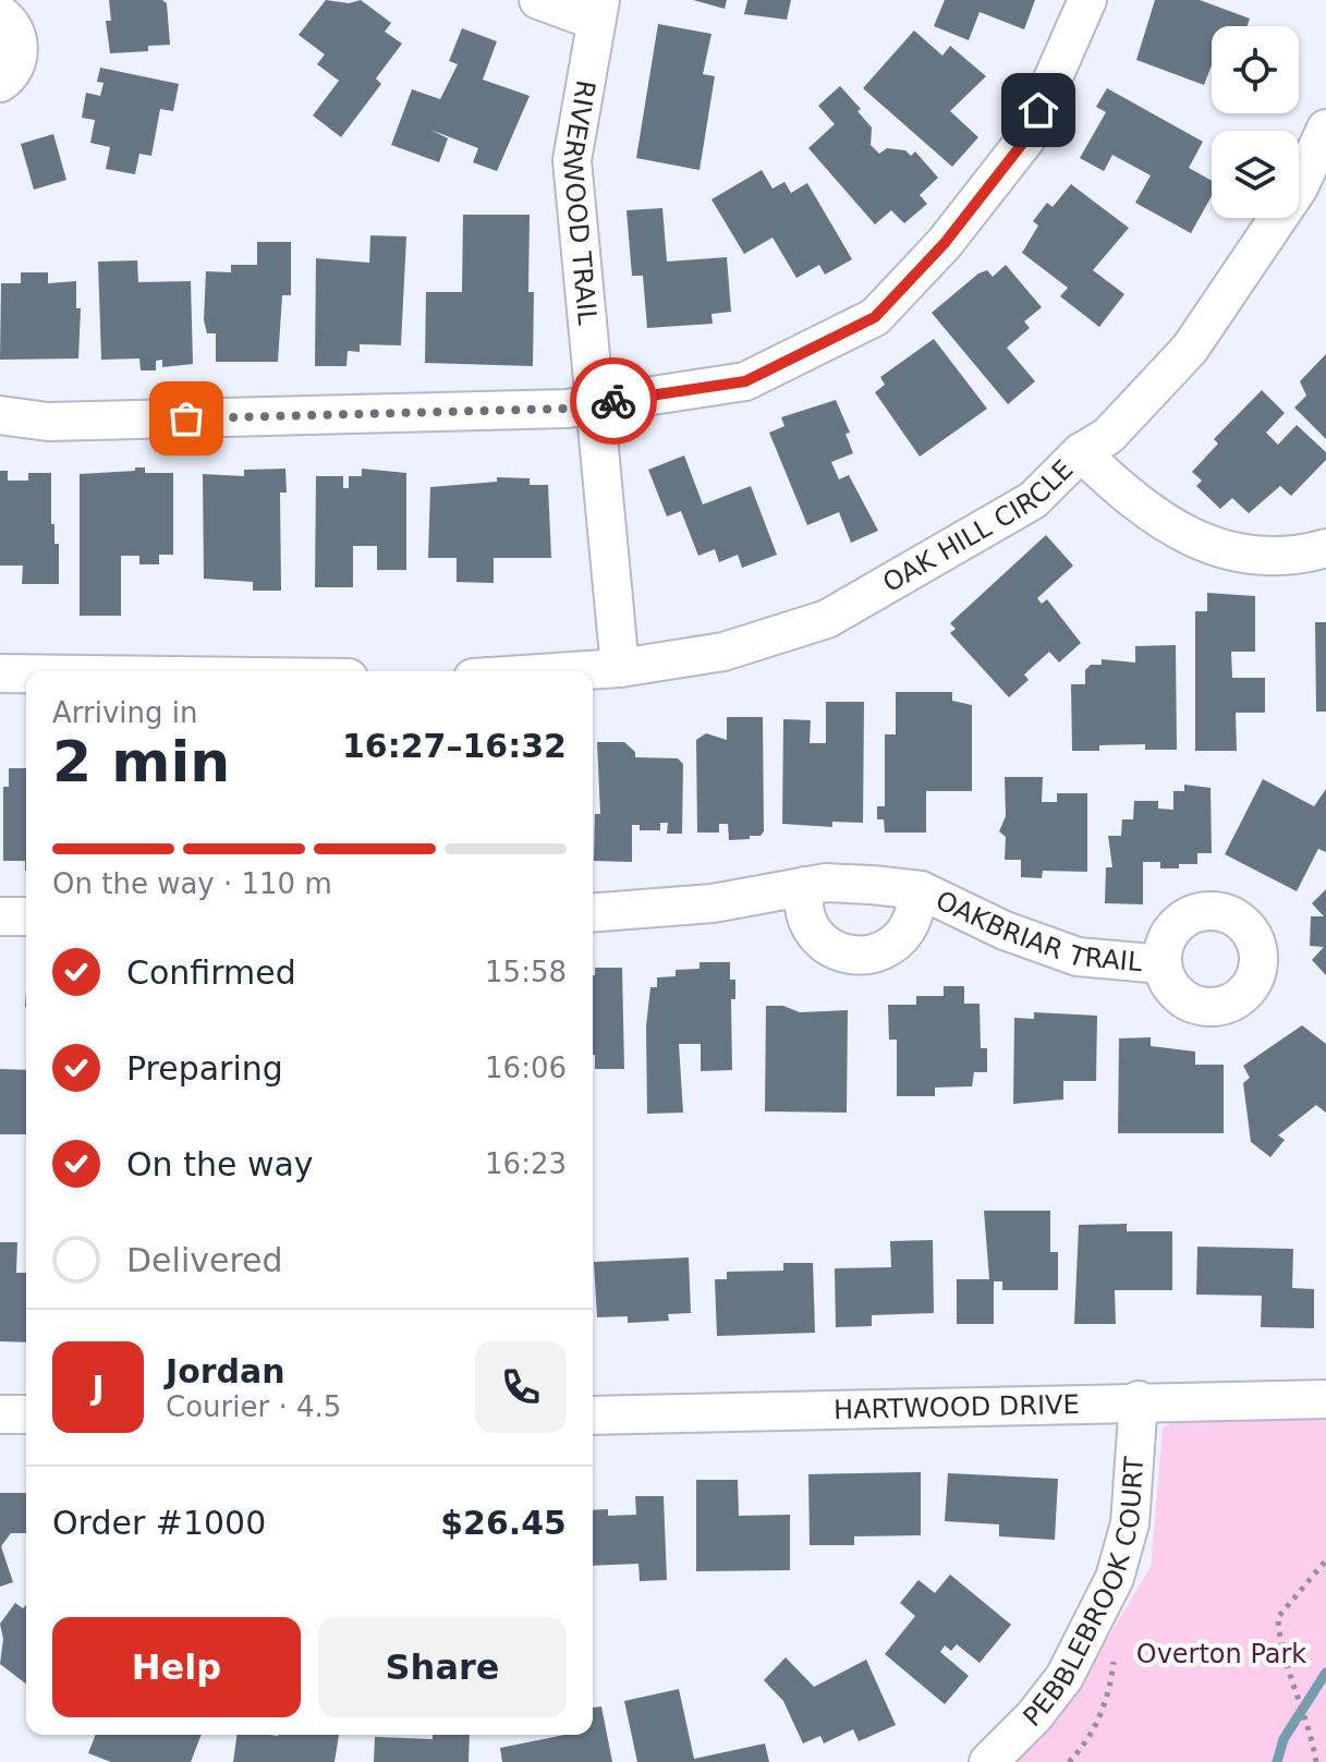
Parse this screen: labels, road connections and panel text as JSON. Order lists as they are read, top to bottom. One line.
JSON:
{"streets":{"street":["RIVERWOOD TRAIL","OAK HILL CIRCLE","OAKBRIAR TRAIL","HARTWOOD DRIVE","PEBBLEBROOK COURT"]},"crossings":[["RIVERWOOD TRAIL","OAK HILL CIRCLE"],["HARTWOOD DRIVE","PEBBLEBROOK COURT"]],"parks":["Overton Park"],"page":{"heading":["2 min","Arriving in","16:27–16:32"],"panel":["Jordan","Courier · 4.5","Order #1000","$26.45"],"bar":"On the way · 110 m","list":[["Confirmed","15:58"],["Preparing","16:06"],["On the way","16:23"],"Delivered"],"round":"J","buttons":["Help","Share"]}}
